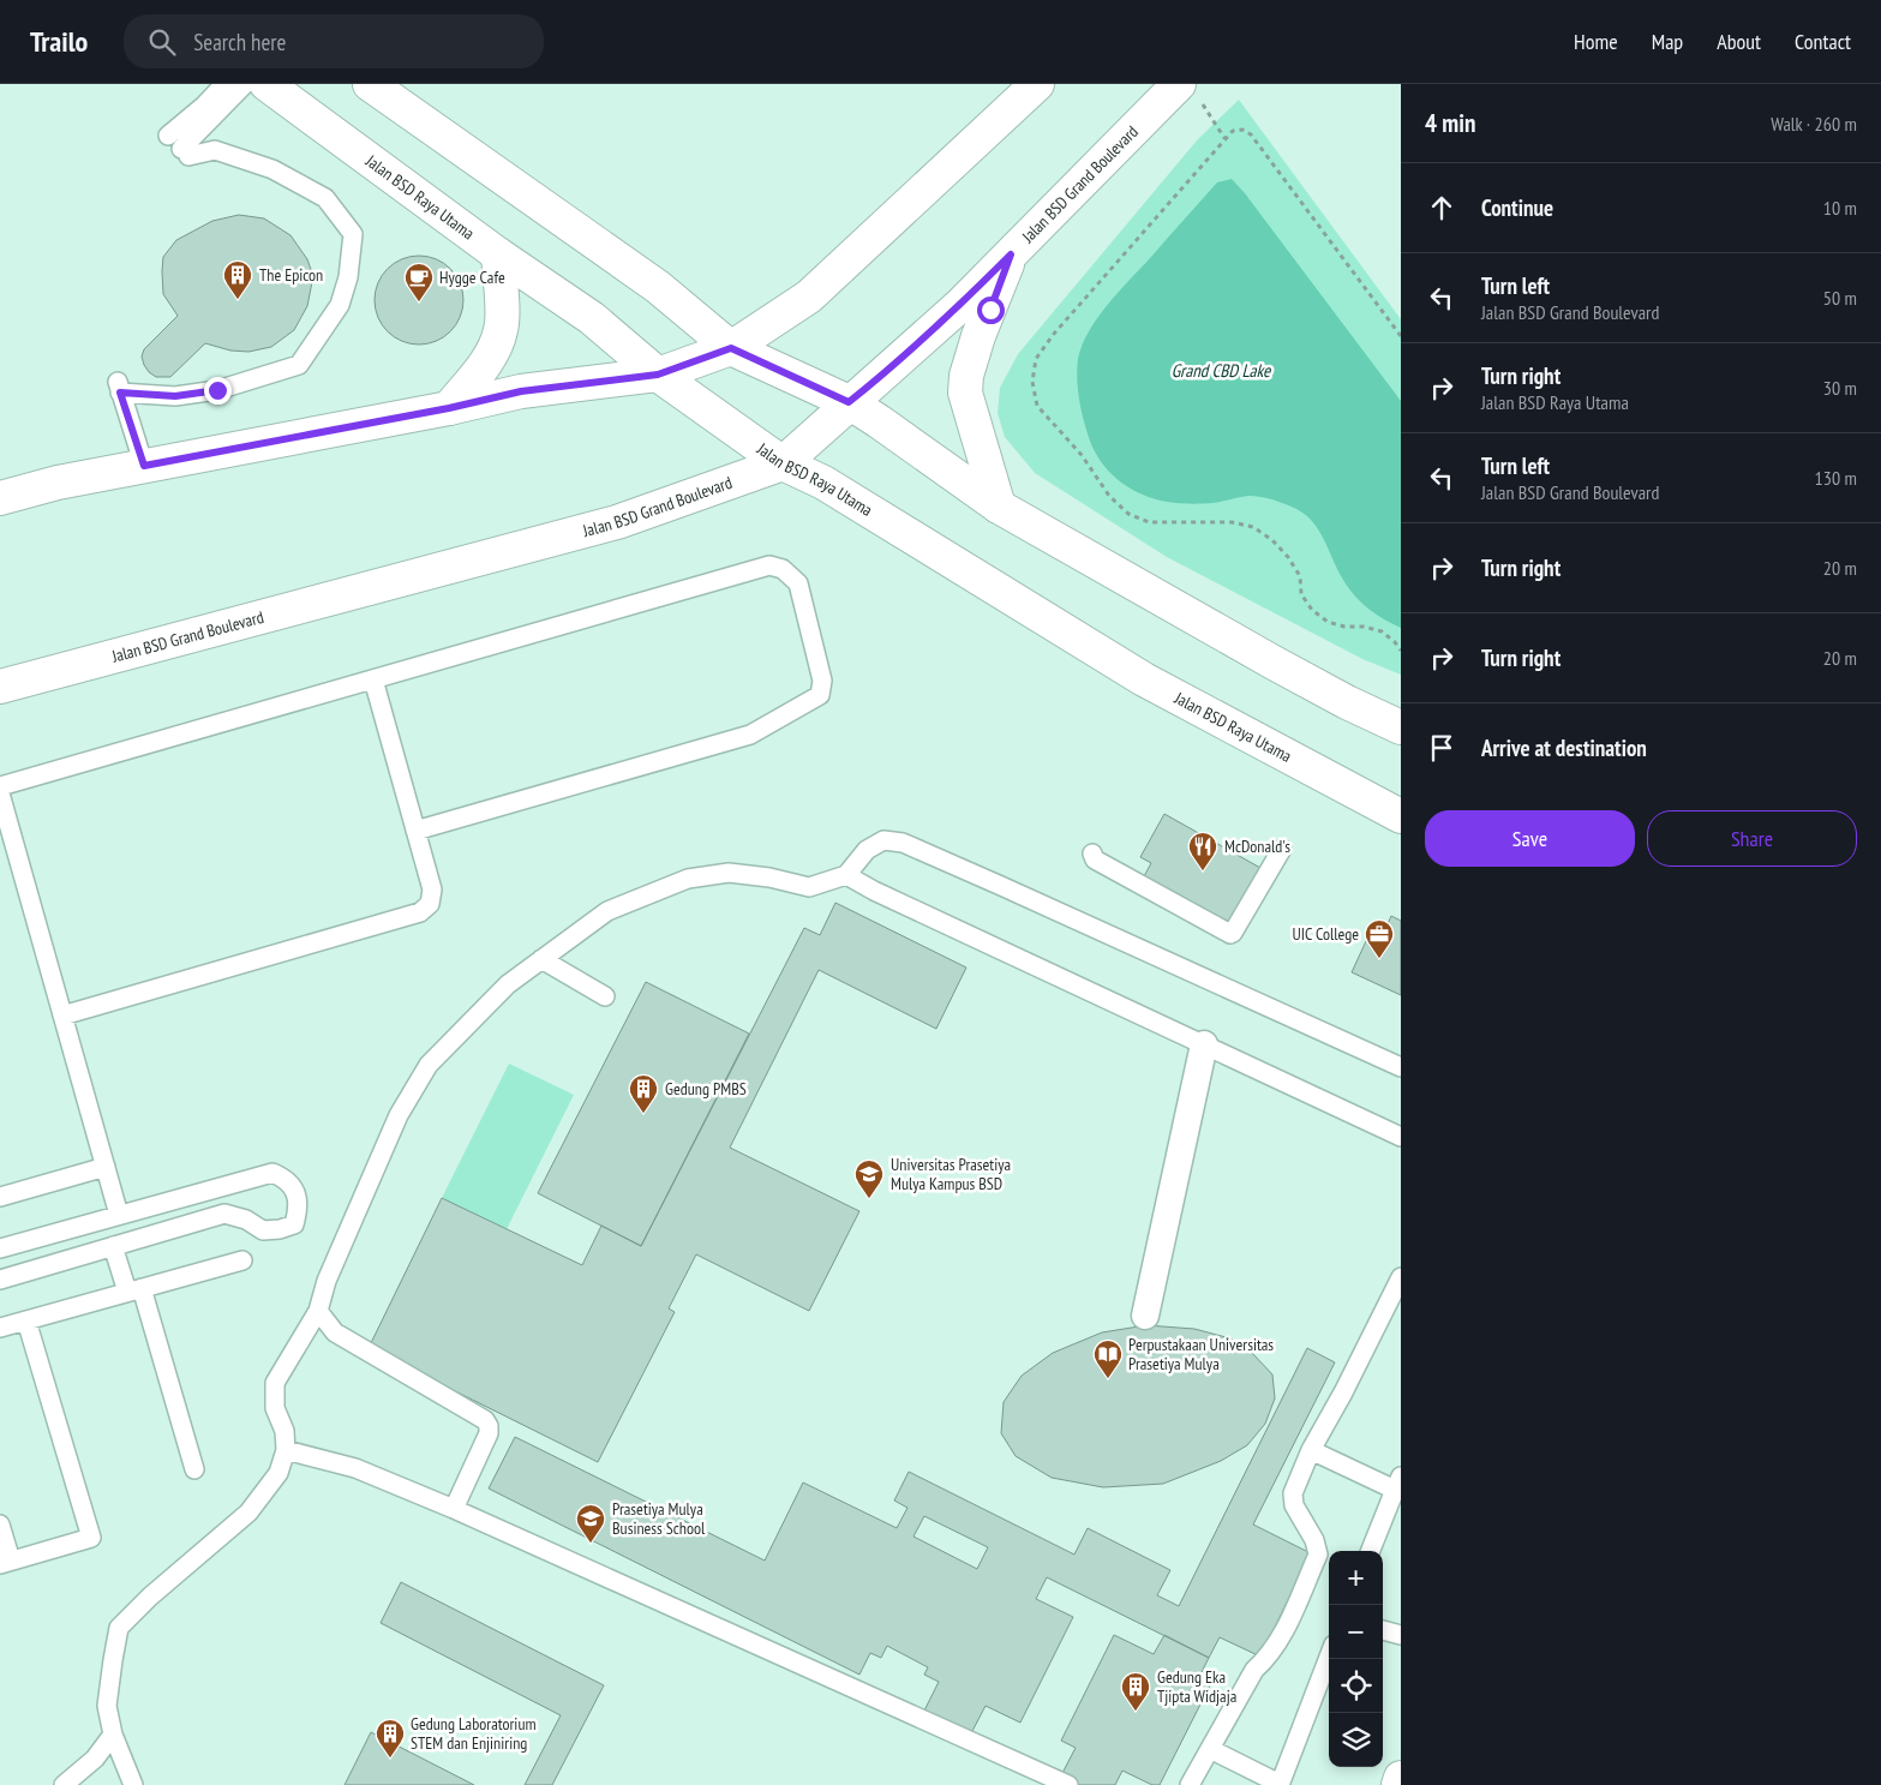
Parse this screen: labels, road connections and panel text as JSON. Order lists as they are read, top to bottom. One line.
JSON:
{"streets":{"main road":["Jalan BSD Grand Boulevard","Jalan BSD Raya Utama"]},"crossings":[["Jalan BSD Grand Boulevard","Jalan BSD Raya Utama"]],"water":["Grand CBD Lake"],"places":{"building":["The Epicon","Gedung PMBS","Gedung Eka Tjipta Widjaja","Gedung Laboratorium STEM dan Enjiniring"],"cafe":["Hygge Cafe"],"restaurant":["McDonald's"],"office":["UIC College"],"school or university":["Universitas Prasetiya Mulya Kampus BSD","Prasetiya Mulya Business School"],"library":["Perpustakaan Universitas Prasetiya Mulya"]},"page":{"header":"Trailo","search":"Search here","nav":["Home","Map","About","Contact"],"heading":["4 min","Walk · 260 m"],"list":[["Continue","10 m"],["Turn left","Jalan BSD Grand Boulevard","50 m"],["Turn right","Jalan BSD Raya Utama","30 m"],["Turn left","Jalan BSD Grand Boulevard","130 m"],["Turn right","20 m"],["Turn right","20 m"],"Arrive at destination"],"buttons":["Save","Share"],"map_buttons":["+","−"]}}
